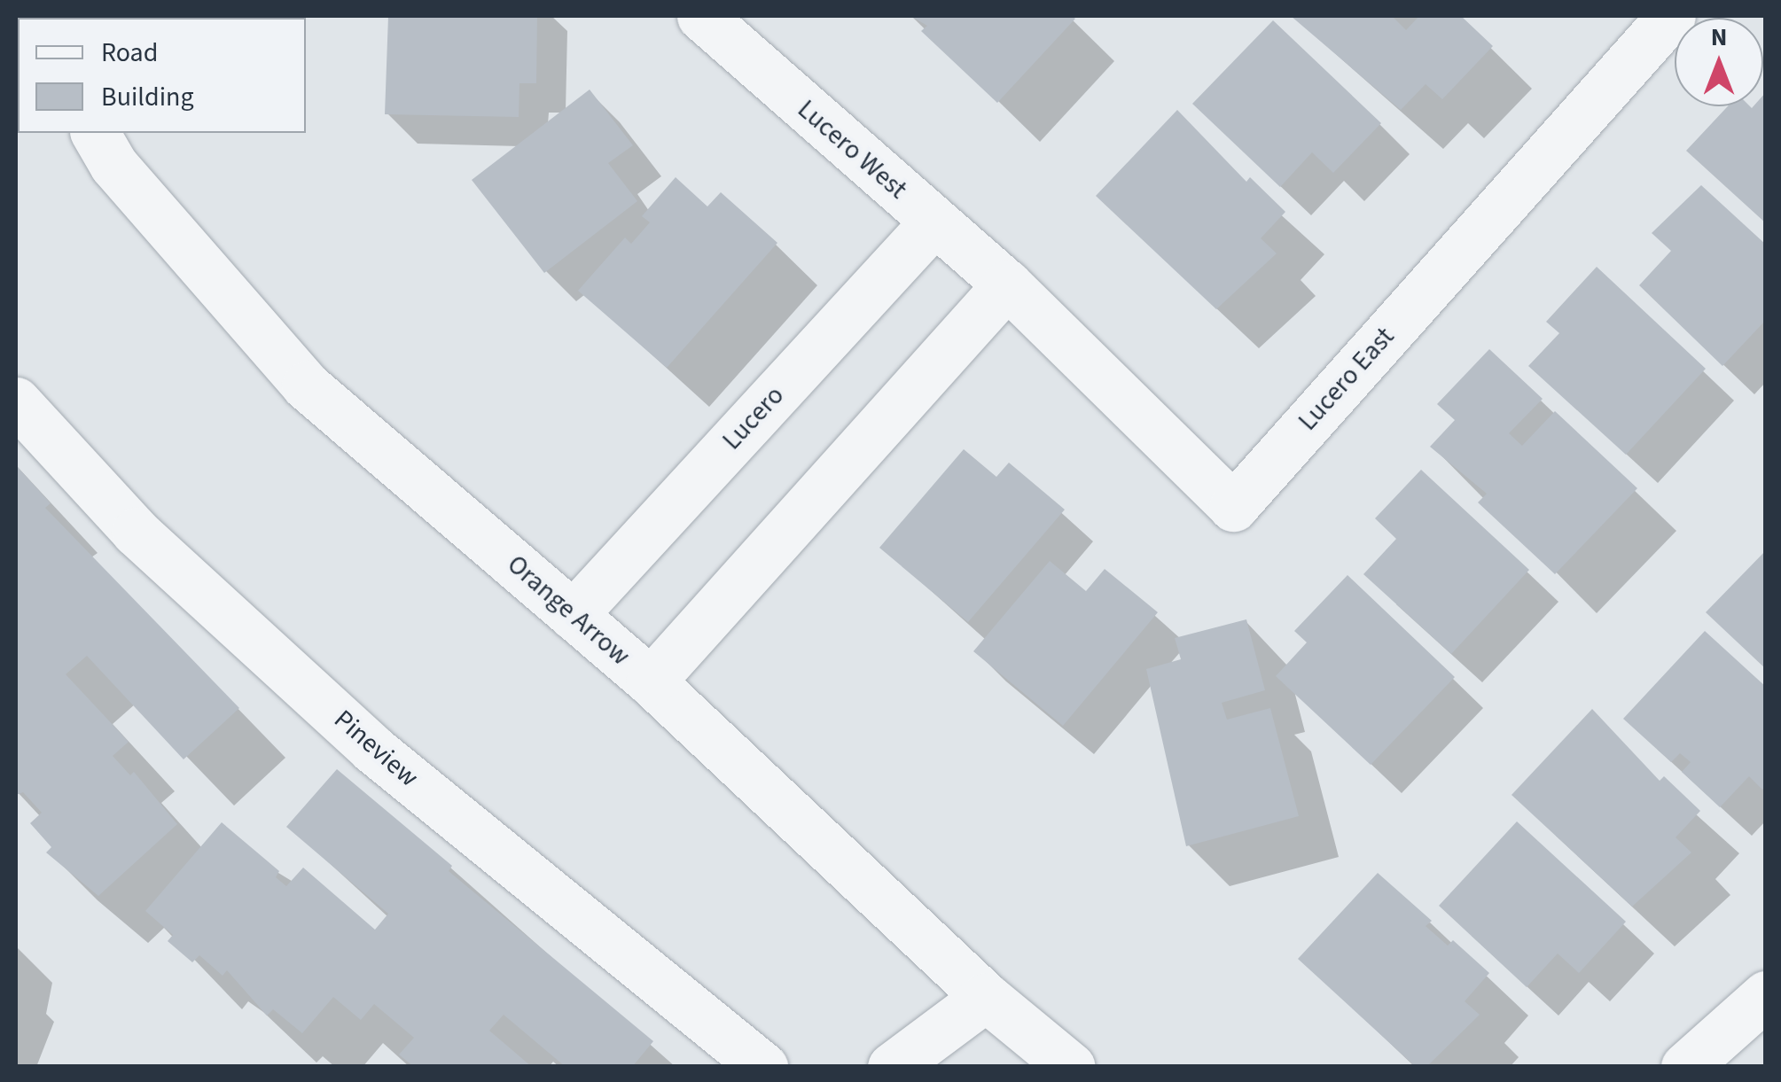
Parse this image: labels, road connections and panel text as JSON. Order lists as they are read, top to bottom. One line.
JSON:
{"streets":{"street":["Lucero West","Lucero East","Lucero","Orange Arrow","Pineview"]},"crossings":[["Lucero West","Lucero East"],["Lucero West","Lucero"],["Lucero","Orange Arrow"]],"legend":["Road","Building"],"north":"top"}
